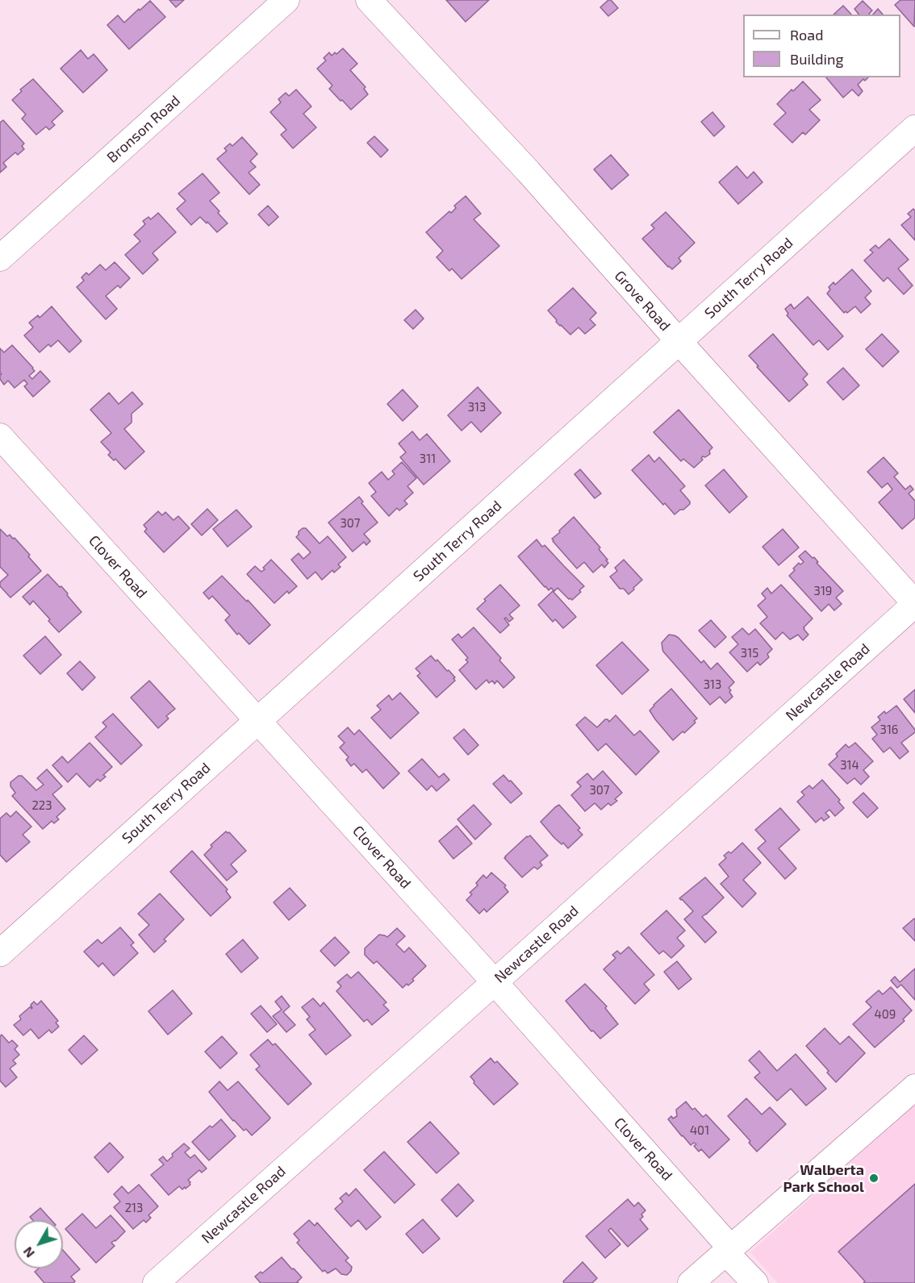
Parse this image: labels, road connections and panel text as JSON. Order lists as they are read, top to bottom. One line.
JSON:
{"streets":{"street":["Bronson Road","South Terry Road","Grove Road","Clover Road","Newcastle Road"]},"crossings":[["South Terry Road","Grove Road"],["South Terry Road","Clover Road"],["Grove Road","Newcastle Road"],["Clover Road","Newcastle Road"]],"places":["Walberta Park School"],"house_numbers":["313","311","307","319","315","313","316","314","307","223","409","401","213"],"legend":["Road","Building"],"north":"bottom left"}
